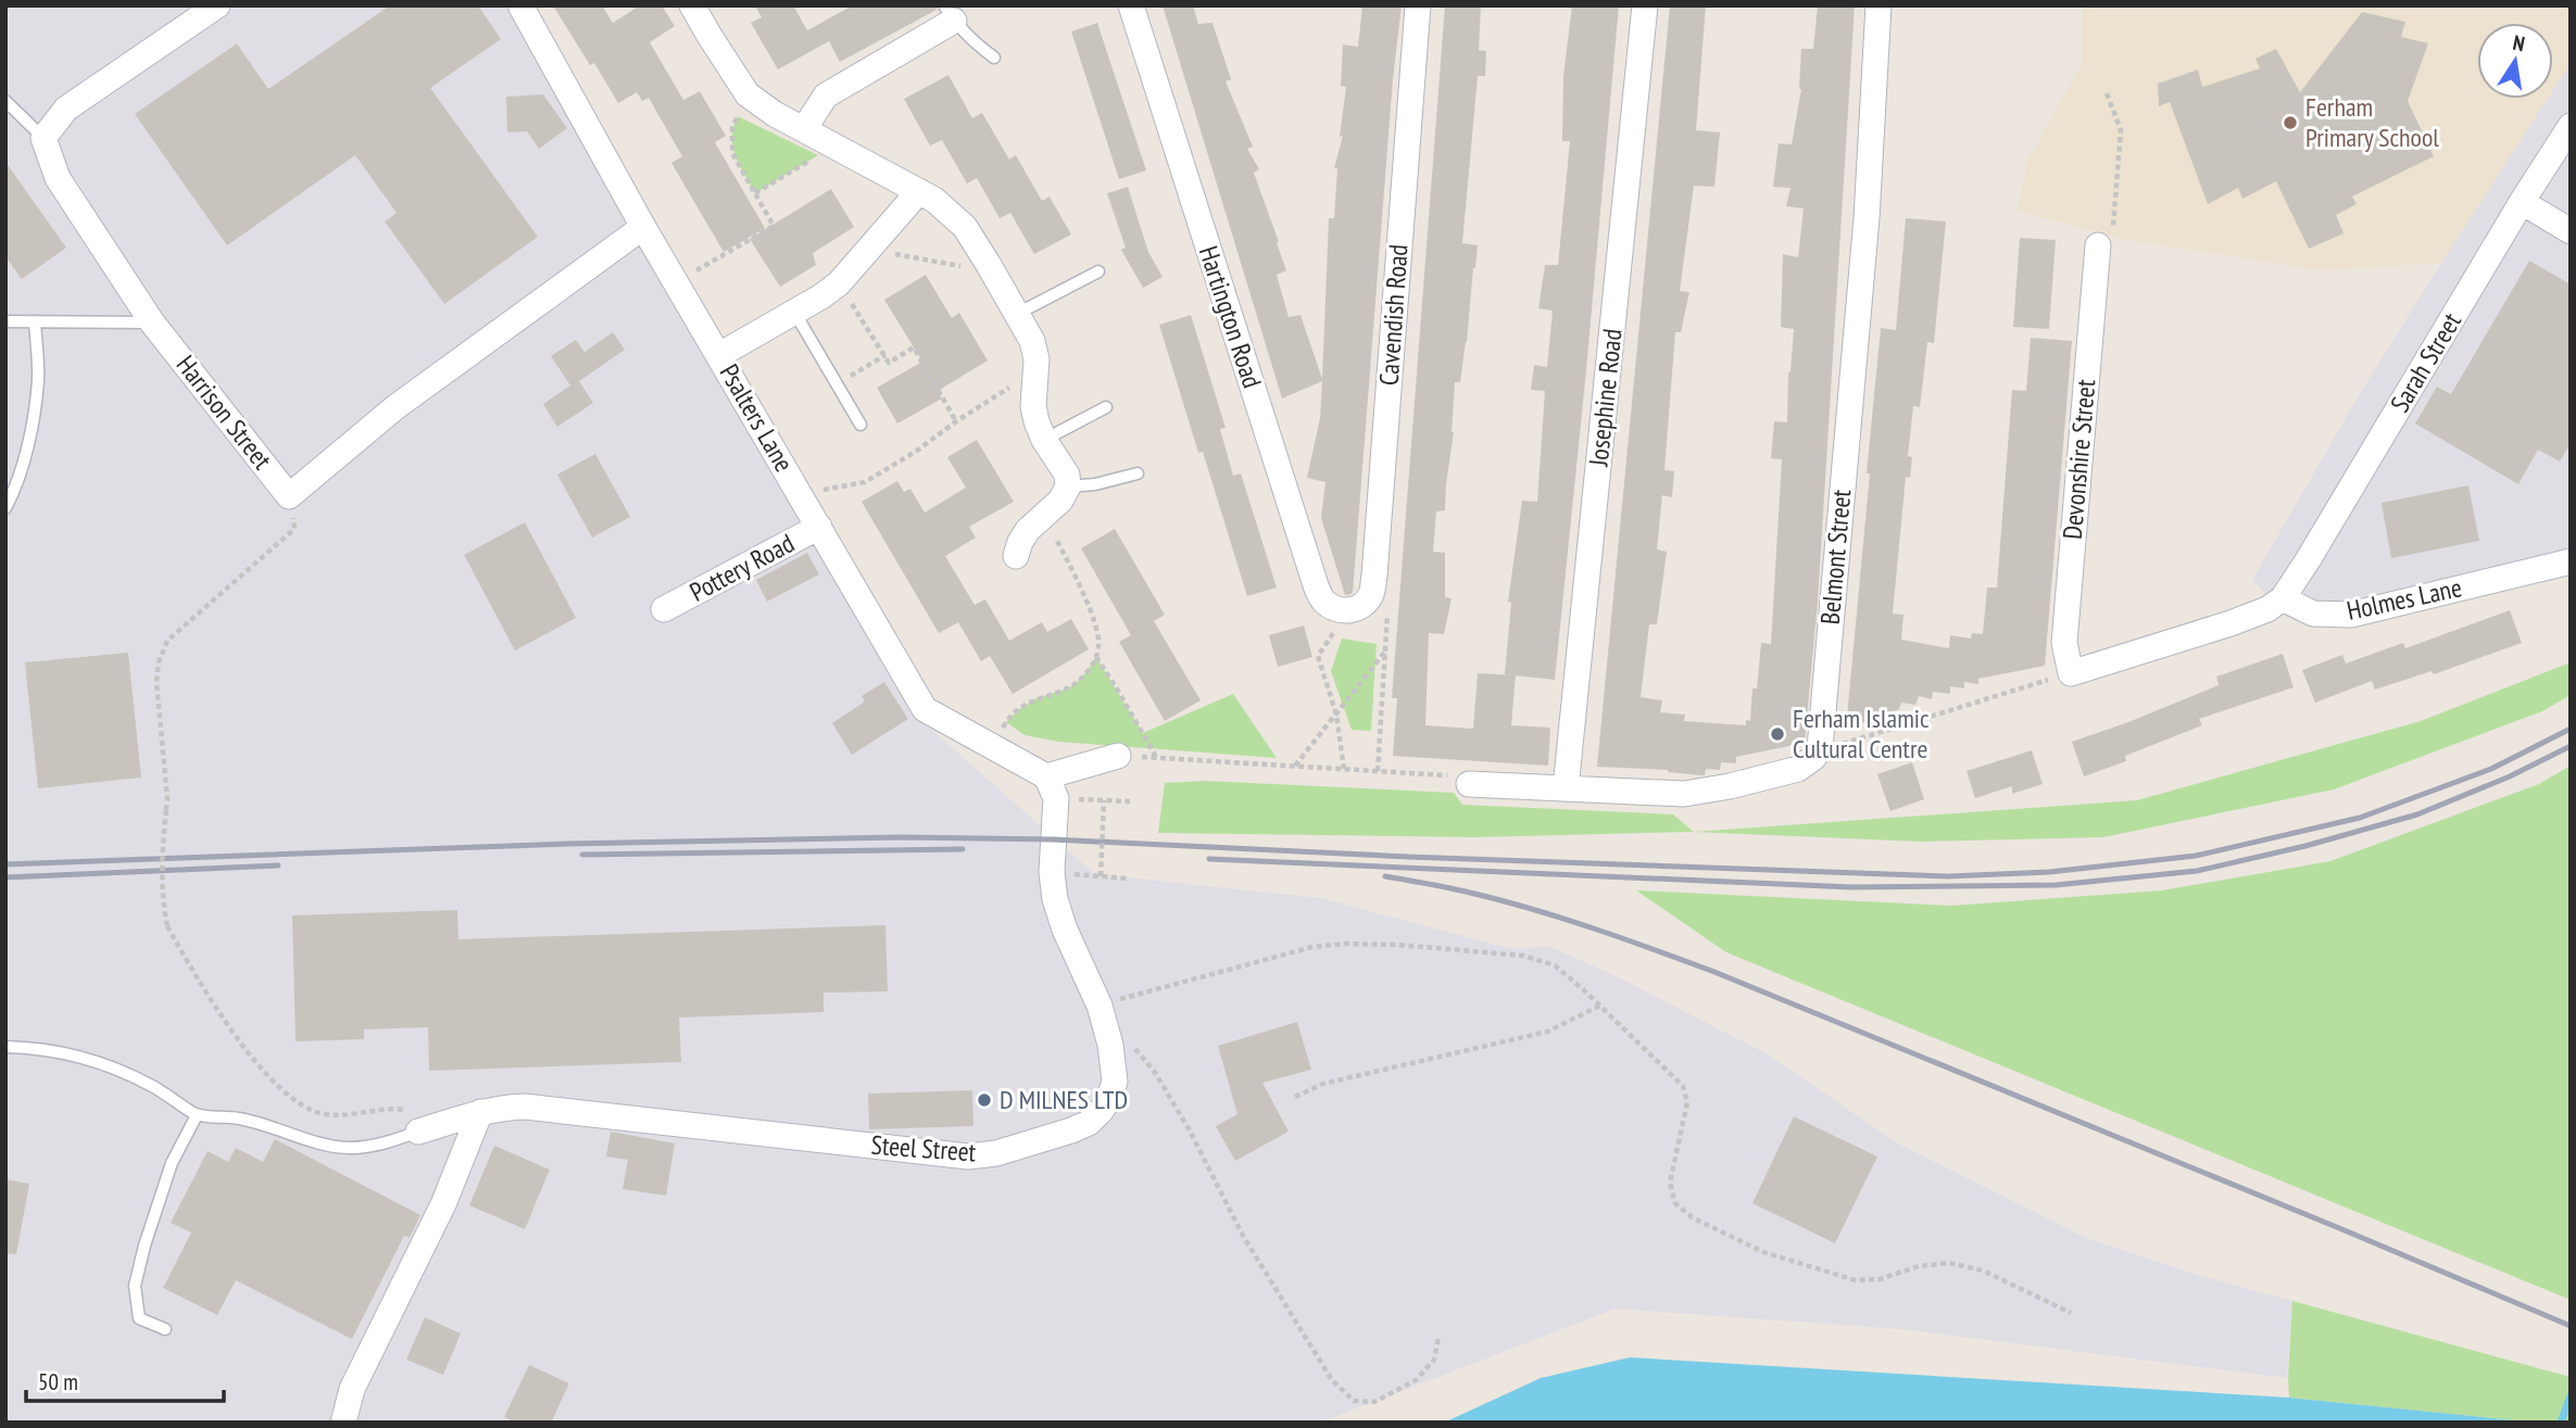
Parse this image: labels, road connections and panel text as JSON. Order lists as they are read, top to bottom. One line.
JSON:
{"streets":{"street":["Cavendish Road","Hartington Road","Sarah Street","Josephine Road","Harrison Street","Psalters Lane","Devonshire Street","Belmont Street","Pottery Road","Holmes Lane","Steel Street"]},"crossings":[["Sarah Street","Holmes Lane"],["Harrison Street","Psalters Lane"],["Psalters Lane","Pottery Road"],["Psalters Lane","Steel Street"]],"places":["Ferham Primary School","Ferham Islamic Cultural Centre","D MILNES LTD"],"scale_bar":"50 m","north":"top"}
